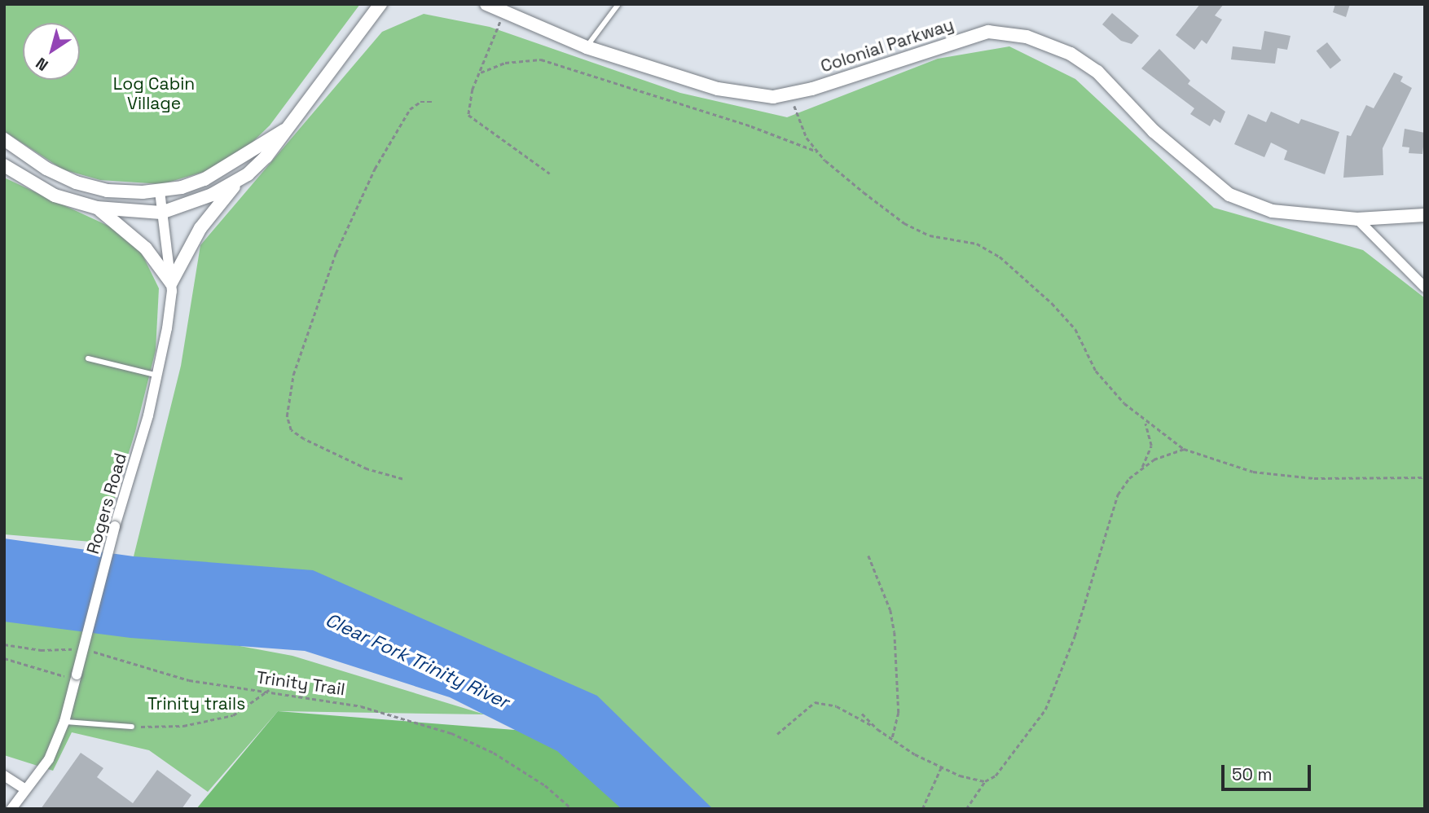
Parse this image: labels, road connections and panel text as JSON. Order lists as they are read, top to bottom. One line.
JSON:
{"streets":{"street":["Colonial Parkway","Rogers Road"],"path":["Trinity Trail"]},"water":["Clear Fork Trinity River"],"parks":["Log Cabin Village","Trinity trails"],"scale_bar":"50 m","north":"bottom left"}
